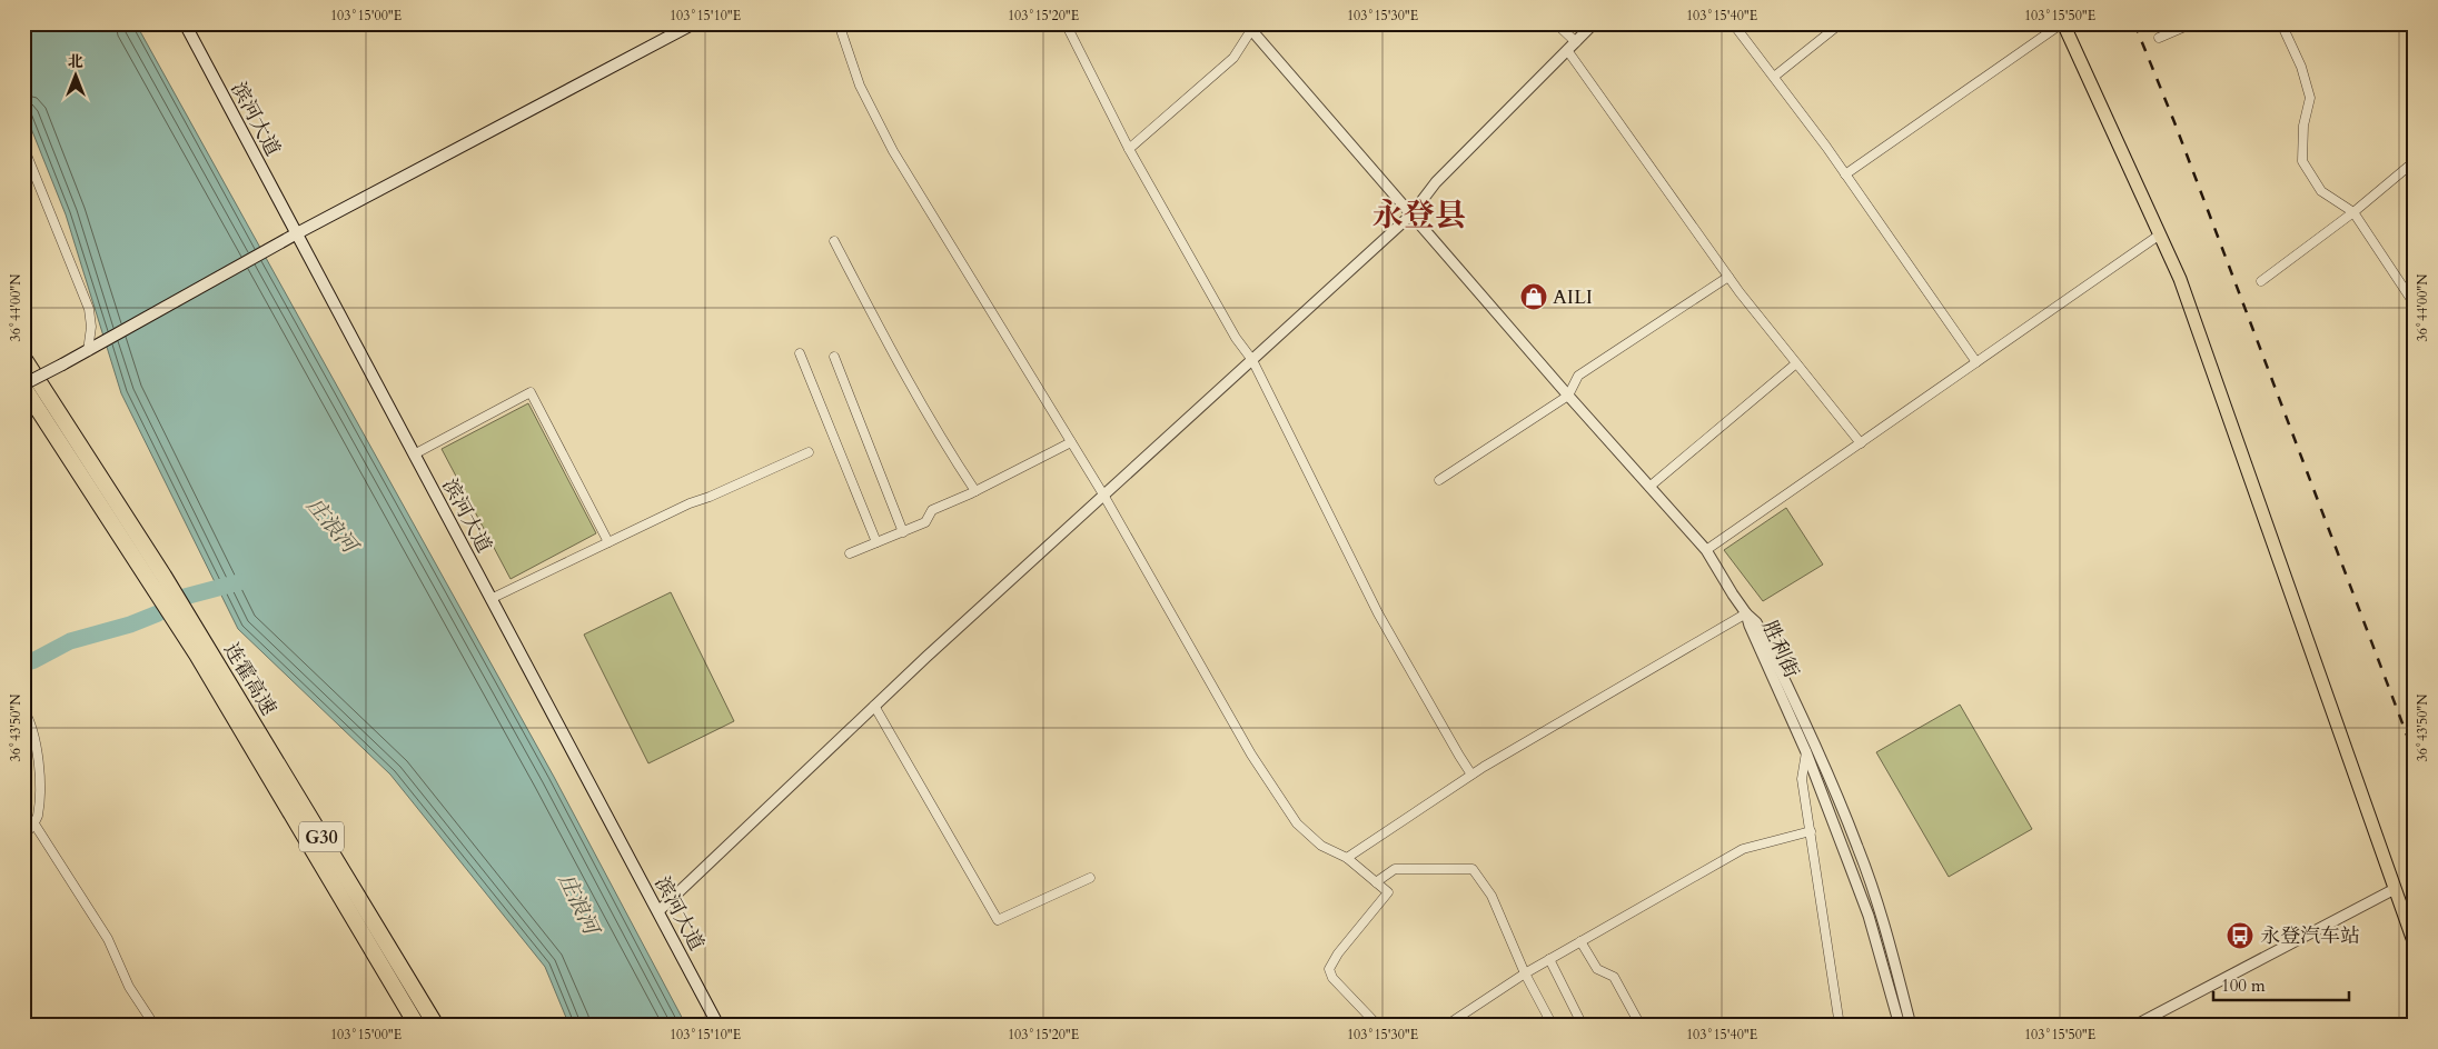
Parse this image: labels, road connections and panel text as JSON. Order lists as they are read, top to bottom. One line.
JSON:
{"streets":{"highway":["连霍高速","G30"],"main road":["滨河大道"],"street":["胜利街"]},"districts":["永登县"],"water":["庄浪河"],"places":{"shop":["AILI"],"bus stop":["永登汽车站"]},"scale_bar":"100 m","north":"top","coordinates":["103°15'00\"E","103°15'10\"E","103°15'20\"E","103°15'30\"E","103°15'40\"E","103°15'50\"E","36°44'00\"N","36°43'50\"N"]}
